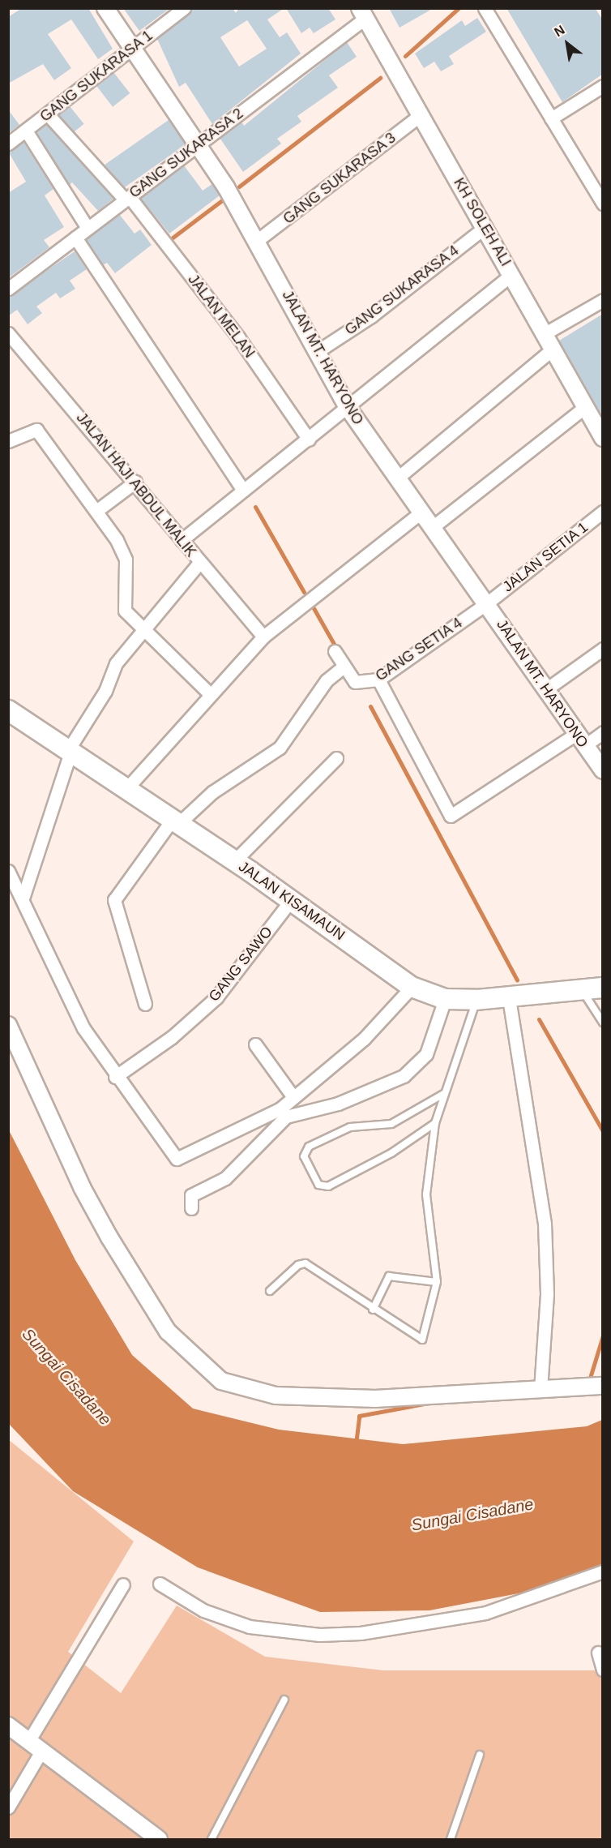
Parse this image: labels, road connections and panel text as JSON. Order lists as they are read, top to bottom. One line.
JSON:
{"streets":{"main road":["JALAN KISAMAUN"],"street":["GANG SUKARASA 1","GANG SUKARASA 2","GANG SUKARASA 3","KH SOLEH ALI","GANG SUKARASA 4","JALAN MELAN","JALAN MT. HARYONO","JALAN HAJI ABDUL MALIK","JALAN SETIA 1","GANG SETIA 4","GANG SAWO"]},"crossings":[["GANG SUKARASA 1","JALAN MELAN"],["GANG SUKARASA 1","JALAN MT. HARYONO"],["GANG SUKARASA 2","KH SOLEH ALI"],["GANG SUKARASA 2","JALAN MELAN"],["GANG SUKARASA 2","JALAN MT. HARYONO"],["GANG SUKARASA 3","KH SOLEH ALI"],["GANG SUKARASA 3","JALAN MT. HARYONO"],["KH SOLEH ALI","GANG SUKARASA 4"],["GANG SUKARASA 4","JALAN MT. HARYONO"],["JALAN MT. HARYONO","JALAN SETIA 1"],["JALAN MT. HARYONO","GANG SETIA 4"],["JALAN SETIA 1","GANG SETIA 4"],["JALAN KISAMAUN","GANG SAWO"]],"water":["Sungai Cisadane"],"north":"top left"}
